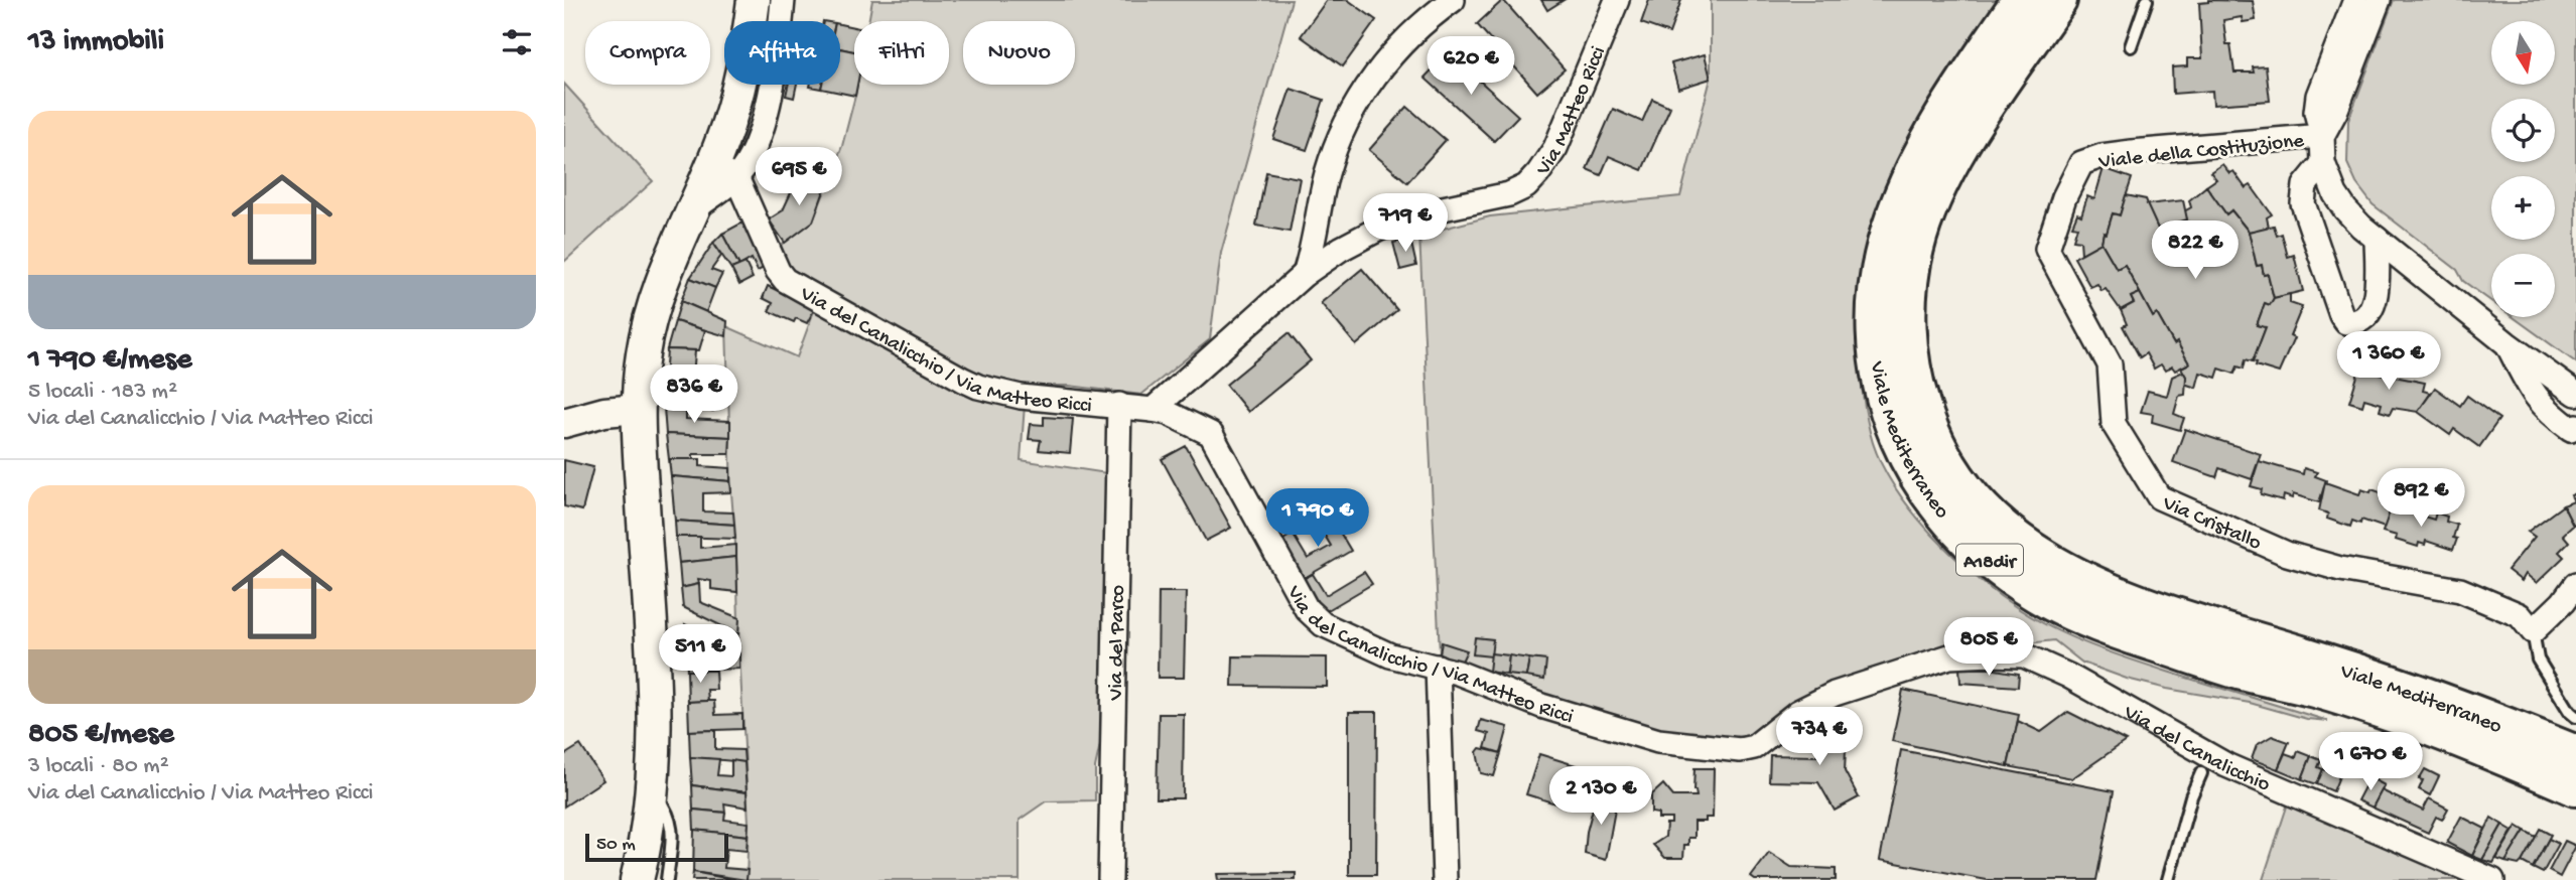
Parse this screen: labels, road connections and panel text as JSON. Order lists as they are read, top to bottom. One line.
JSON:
{"streets":{"highway":["Viale Mediterraneo","A18dir"],"street":["Via Matteo Ricci","Viale della Costituzione","Via del Canalicchio / Via Matteo Ricci","Via Cristallo","Via del Parco","Via del Canalicchio"]},"crossings":[["Via Matteo Ricci","Via del Canalicchio / Via Matteo Ricci"],["Viale della Costituzione","Via Cristallo"],["Via del Canalicchio / Via Matteo Ricci","Via del Parco"],["Via del Canalicchio / Via Matteo Ricci","Via del Canalicchio"]],"scale_bar":"50 m","north":"bottom","page":{"heading":"13 immobili","map_buttons":["+","−"],"chip":["Compra","Affitta","Filtri","Nuovo"],"price":["620 €","695 €","719 €","822 €","1 360 €","836 €","892 €","1 790 €","805 €","511 €","734 €","1 670 €","2 130 €"],"list":[{"name":"1 790 €/mese","note":"5 locali · 183 m² · Via del Canalicchio / Via Matteo Ricci"},{"name":"805 €/mese","note":"3 locali · 80 m² · Via del Canalicchio / Via Matteo Ricci"}],"scale":"50 m"}}
